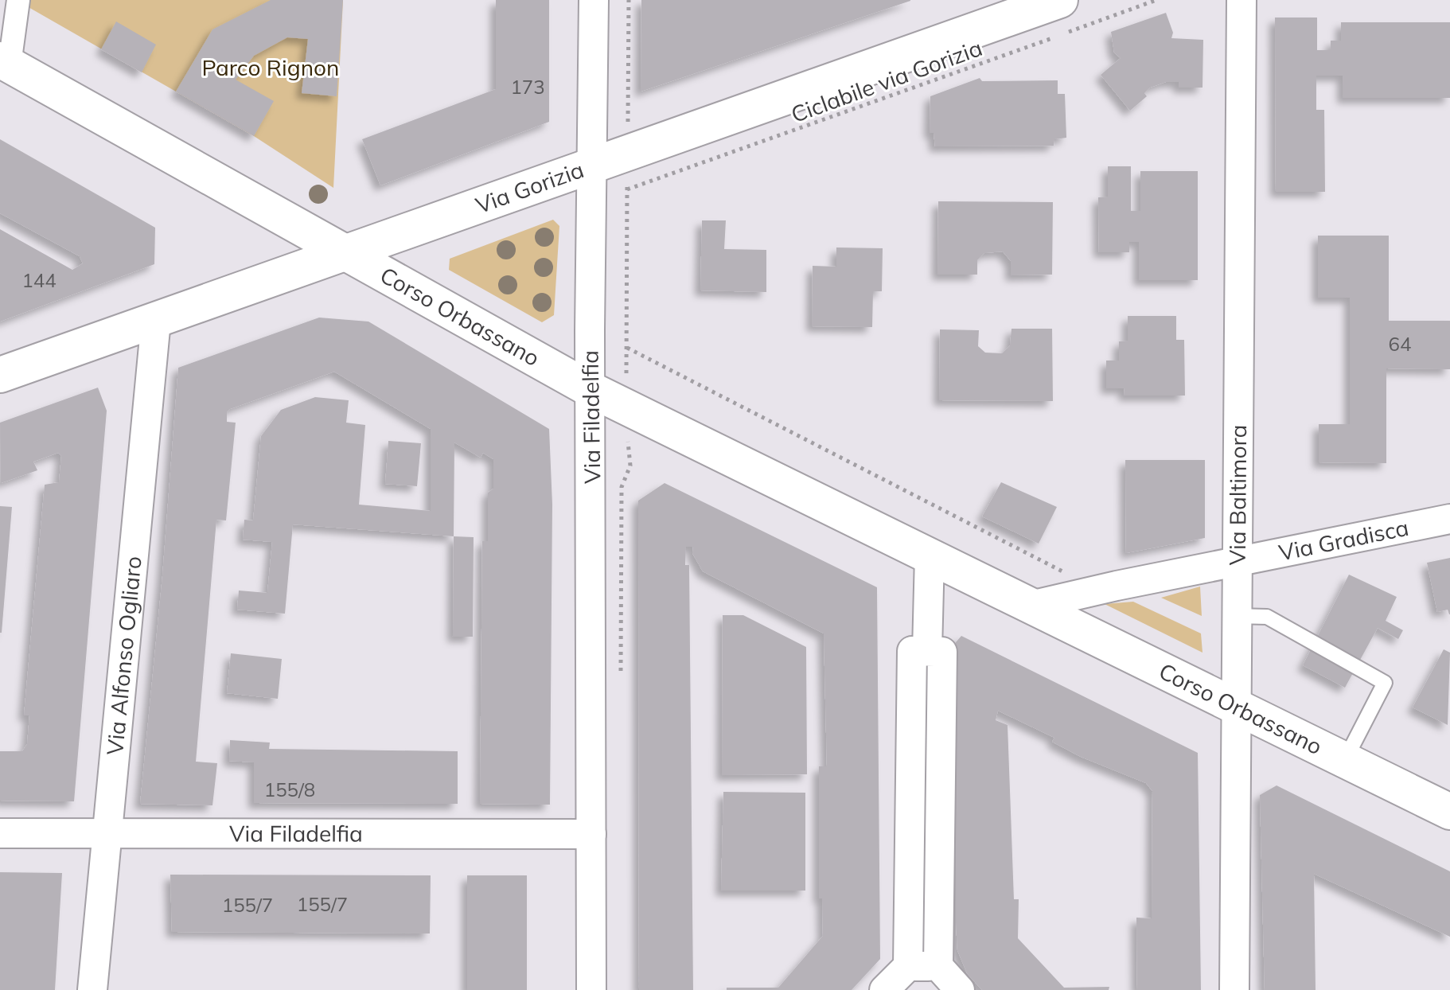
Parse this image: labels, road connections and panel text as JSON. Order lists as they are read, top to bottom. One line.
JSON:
{"streets":{"main road":["Via Gorizia","Corso Orbassano"],"street":["Via Filadelfia","Via Baltimora","Via Gradisca","Via Alfonso Ogliaro"],"path":["Ciclabile via Gorizia"]},"crossings":[["Via Gorizia","Corso Orbassano"],["Via Gorizia","Via Filadelfia"],["Via Gorizia","Via Alfonso Ogliaro"],["Corso Orbassano","Via Filadelfia"],["Corso Orbassano","Via Baltimora"],["Via Filadelfia","Via Alfonso Ogliaro"],["Via Baltimora","Via Gradisca"]],"parks":["Parco Rignon"],"house_numbers":["173","144","64","155/8","155/7","155/7"]}
